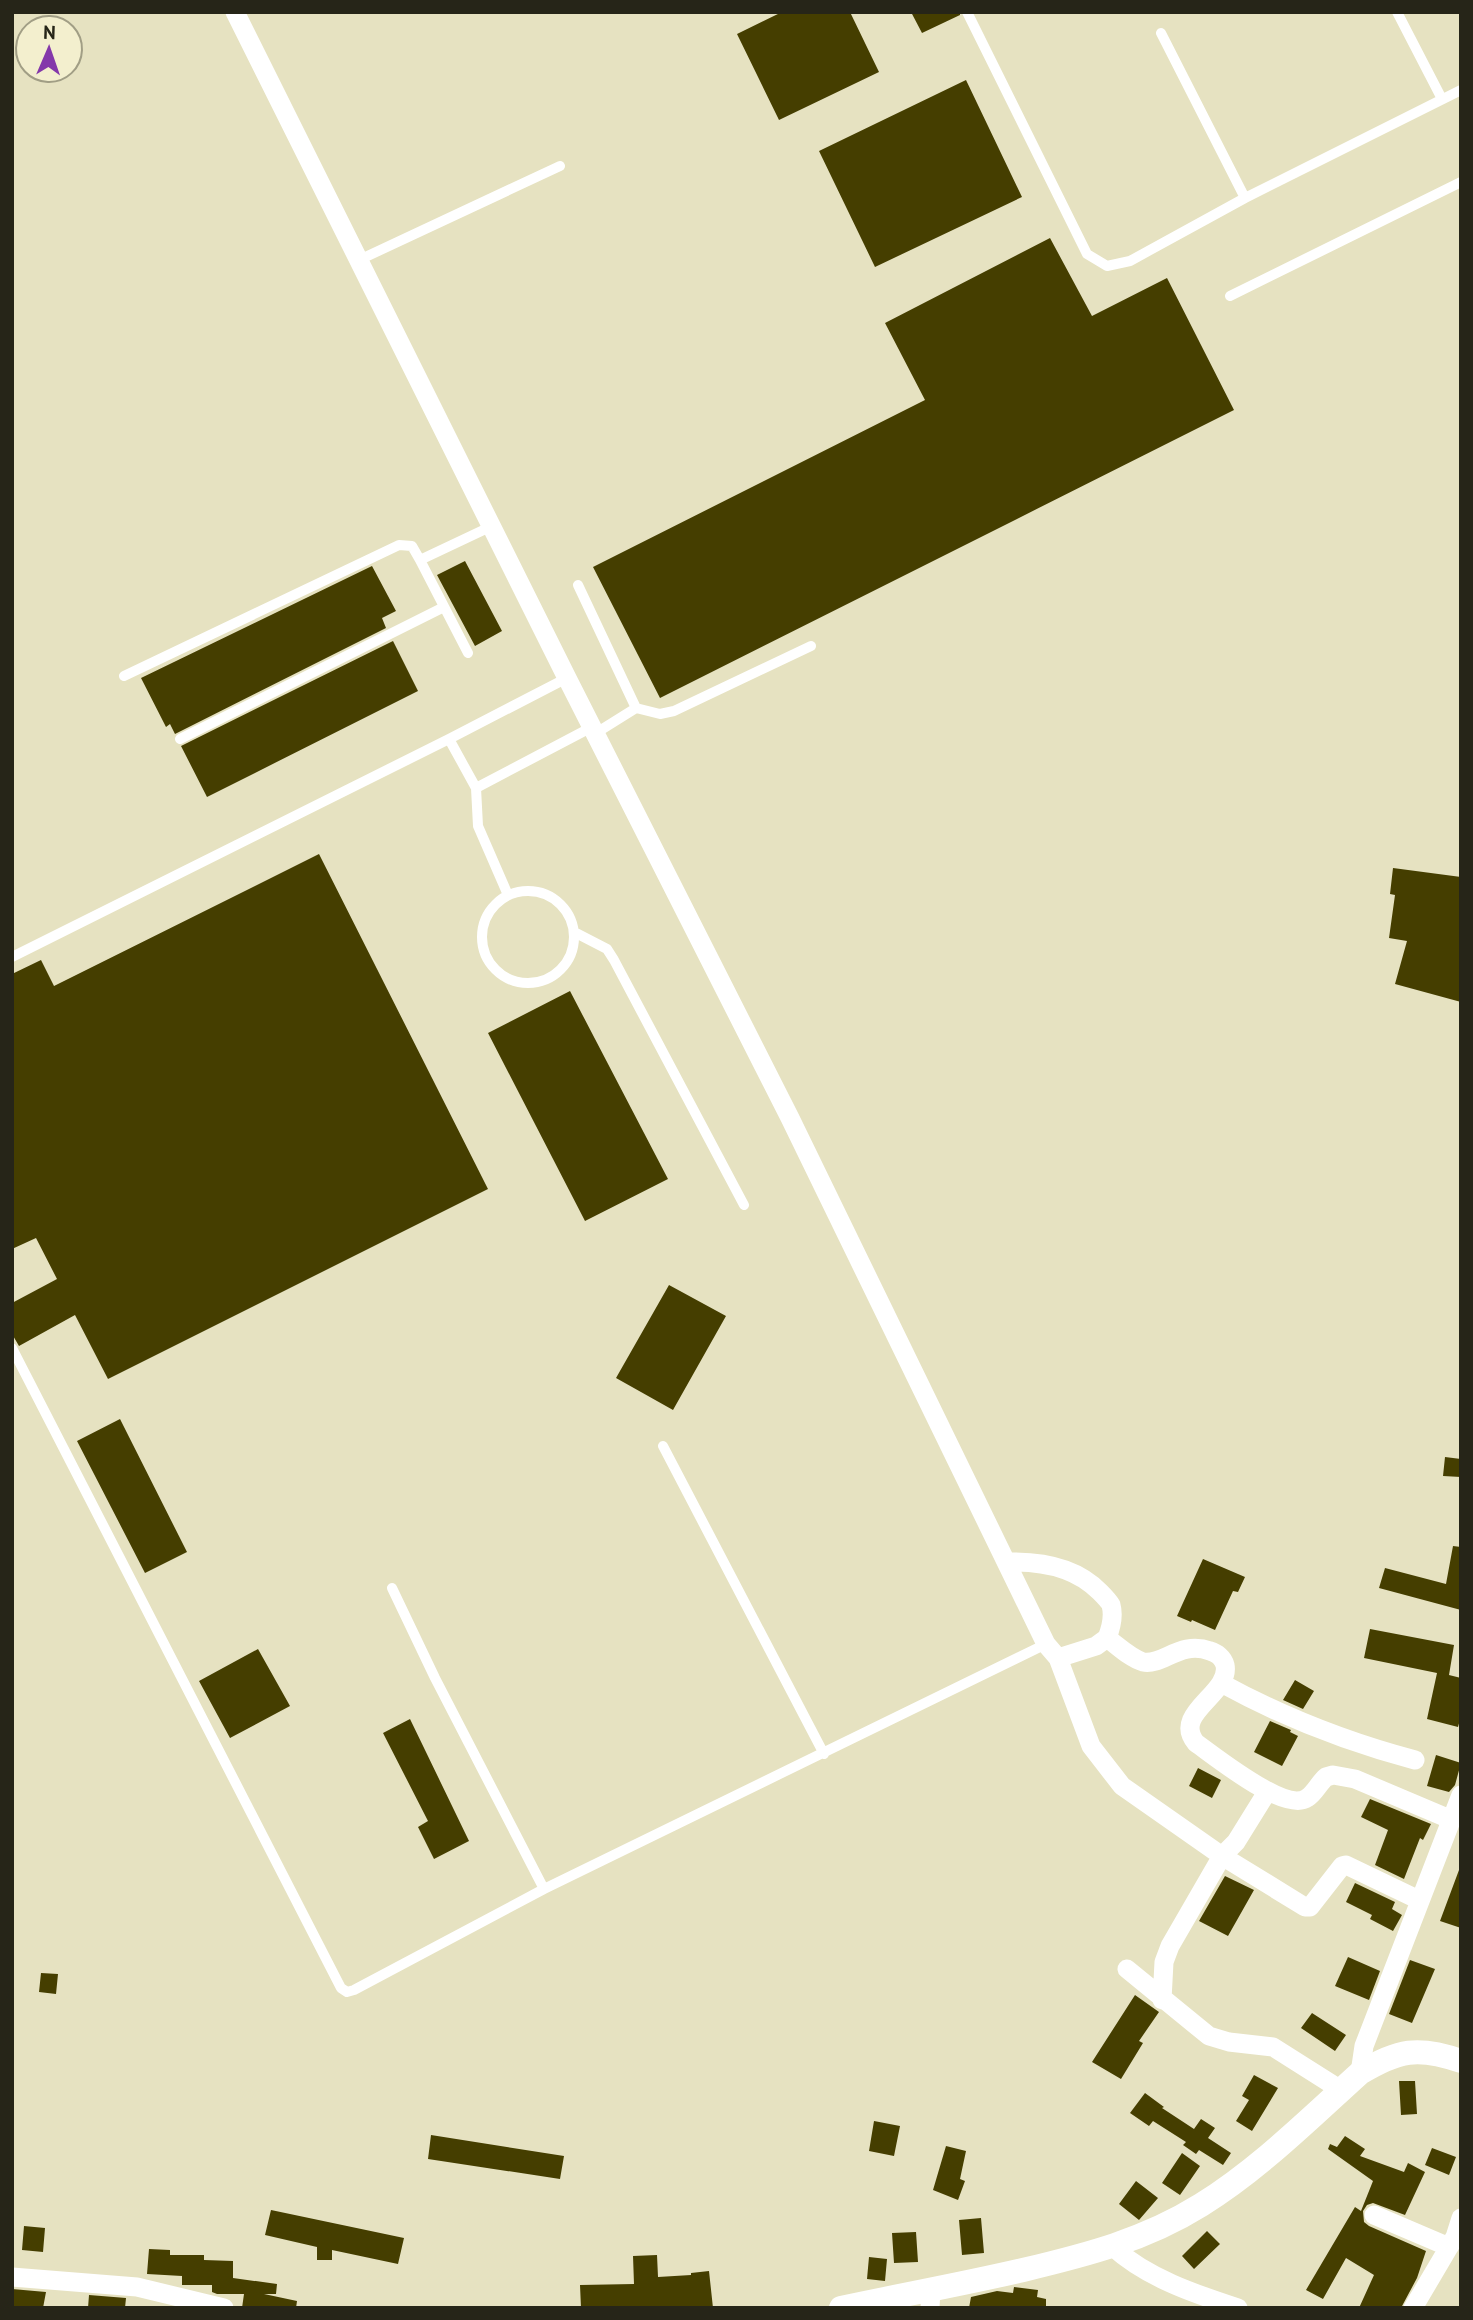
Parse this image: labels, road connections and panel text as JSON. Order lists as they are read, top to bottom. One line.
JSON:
{"north":"top"}
